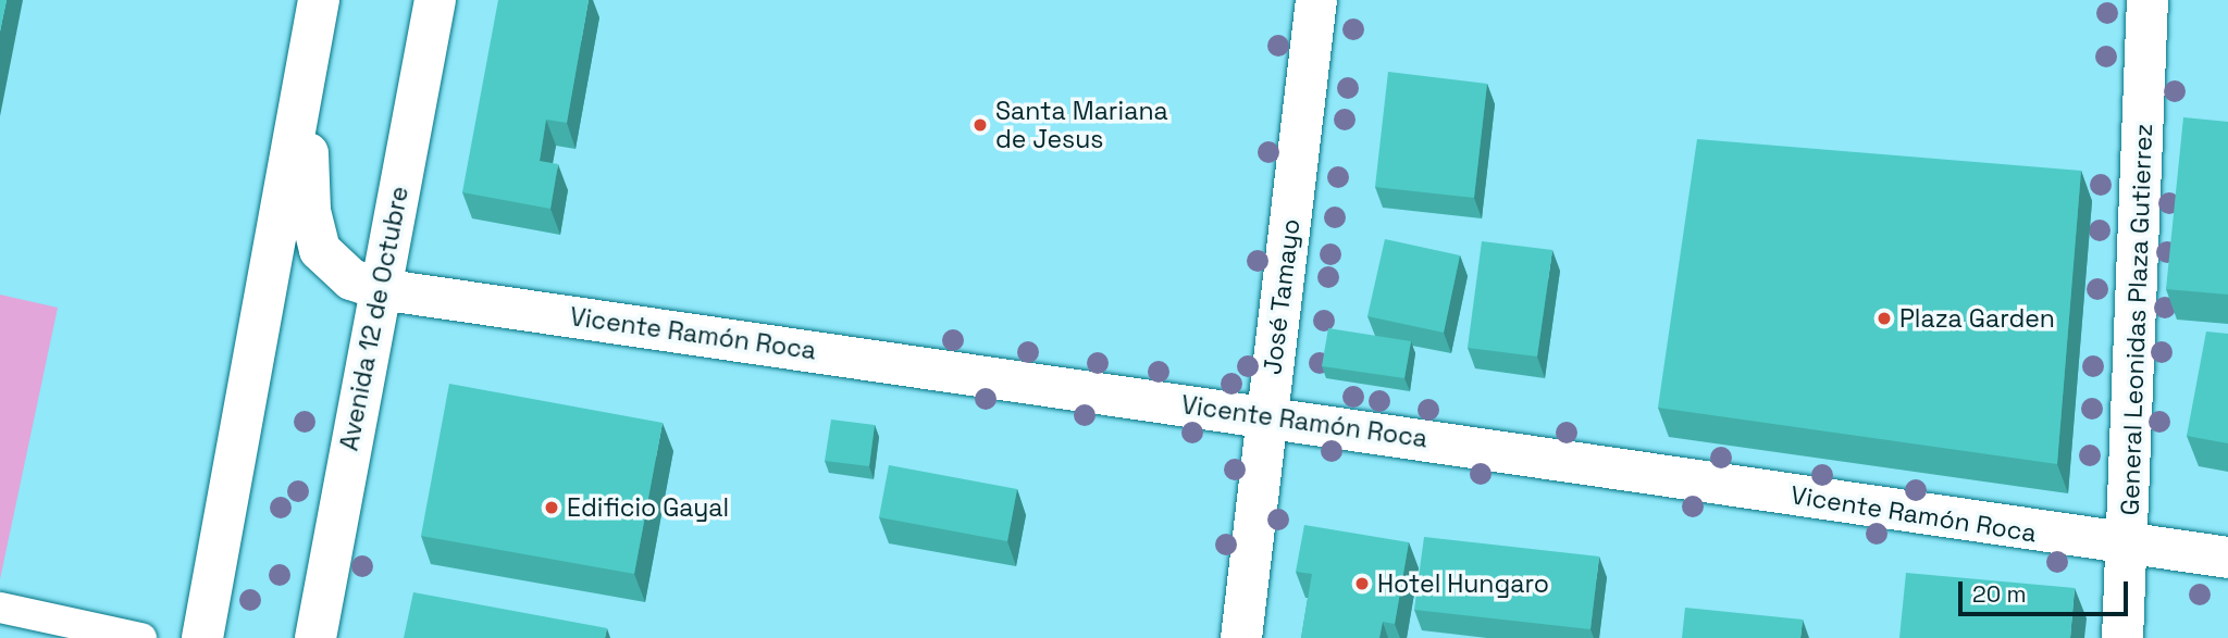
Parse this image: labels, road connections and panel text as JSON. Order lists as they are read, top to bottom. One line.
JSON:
{"streets":{"street":["José Tamayo","Avenida 12 de Octubre","General Leonidas Plaza Gutierrez","Vicente Ramón Roca"]},"crossings":[["José Tamayo","Vicente Ramón Roca"],["Avenida 12 de Octubre","Vicente Ramón Roca"],["General Leonidas Plaza Gutierrez","Vicente Ramón Roca"]],"places":["Santa Mariana de Jesus","Plaza Garden","Edificio Gayal","Hotel Hungaro"],"scale_bar":"20 m"}
